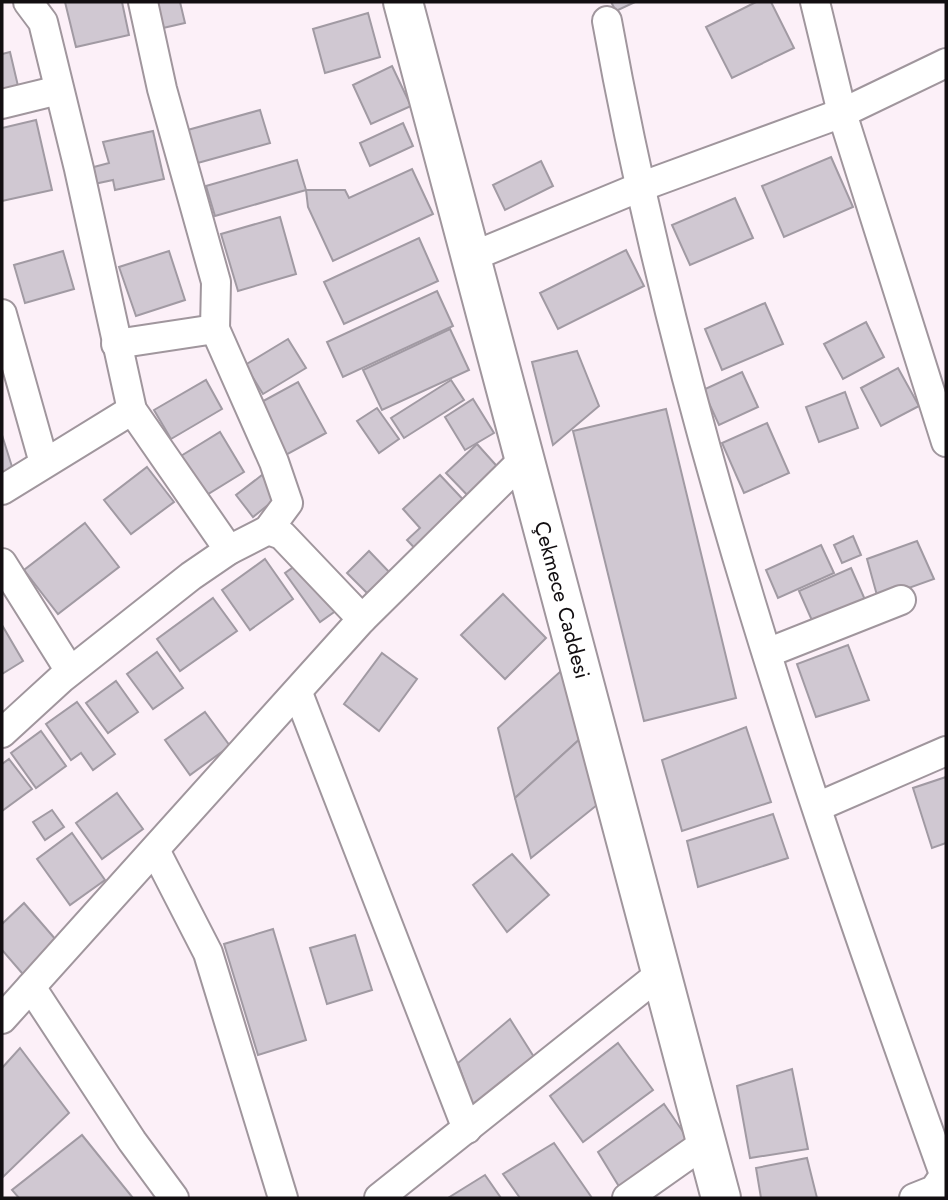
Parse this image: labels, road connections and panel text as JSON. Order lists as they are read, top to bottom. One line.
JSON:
{"streets":{"main road":["Çekmece Caddesi"]}}
